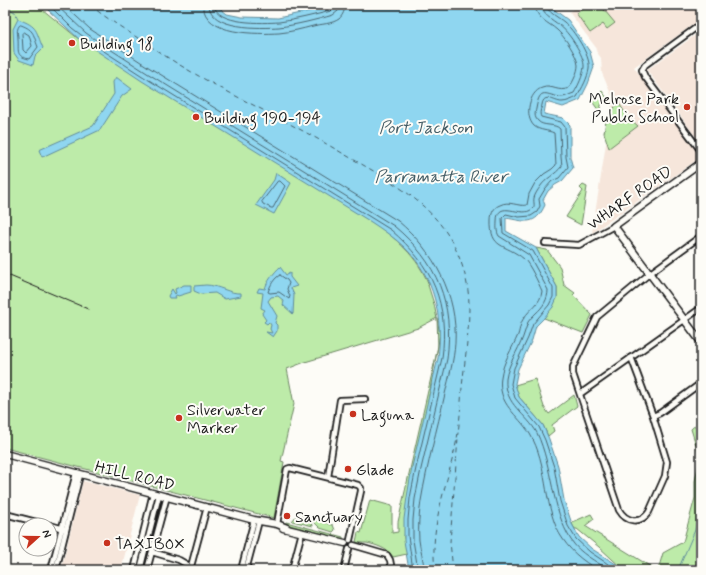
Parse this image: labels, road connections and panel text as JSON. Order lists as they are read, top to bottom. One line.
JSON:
{"streets":{"street":["WHARF ROAD","HILL ROAD"]},"water":["Port Jackson","Parramatta River"],"places":["Building 18","Melrose Park Public School","Building 190-194","Laguna","Silverwater Marker","Glade","Sanctuary","TAXIBOX"],"north":"right"}
